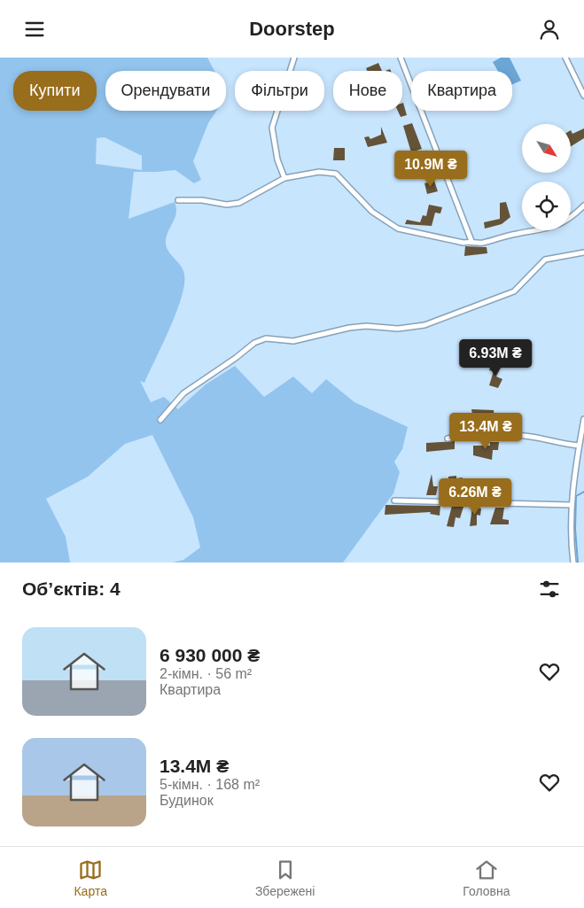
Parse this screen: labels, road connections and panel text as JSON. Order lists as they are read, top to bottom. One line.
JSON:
{"north":"bottom right","page":{"header":"Doorstep","chip":["Купити","Орендувати","Фільтри","Нове","Квартира"],"price":["10.9M ₴","6.93M ₴","13.4M ₴","6.26M ₴"],"heading":"Об’єктів: 4","list":[{"name":"6 930 000 ₴","note":"2-кімн. · 56 m² · Квартира"},{"name":"13.4M ₴","note":"5-кімн. · 168 m² · Будинок"}],"tabs":["Карта","Збережені","Головна"]}}
